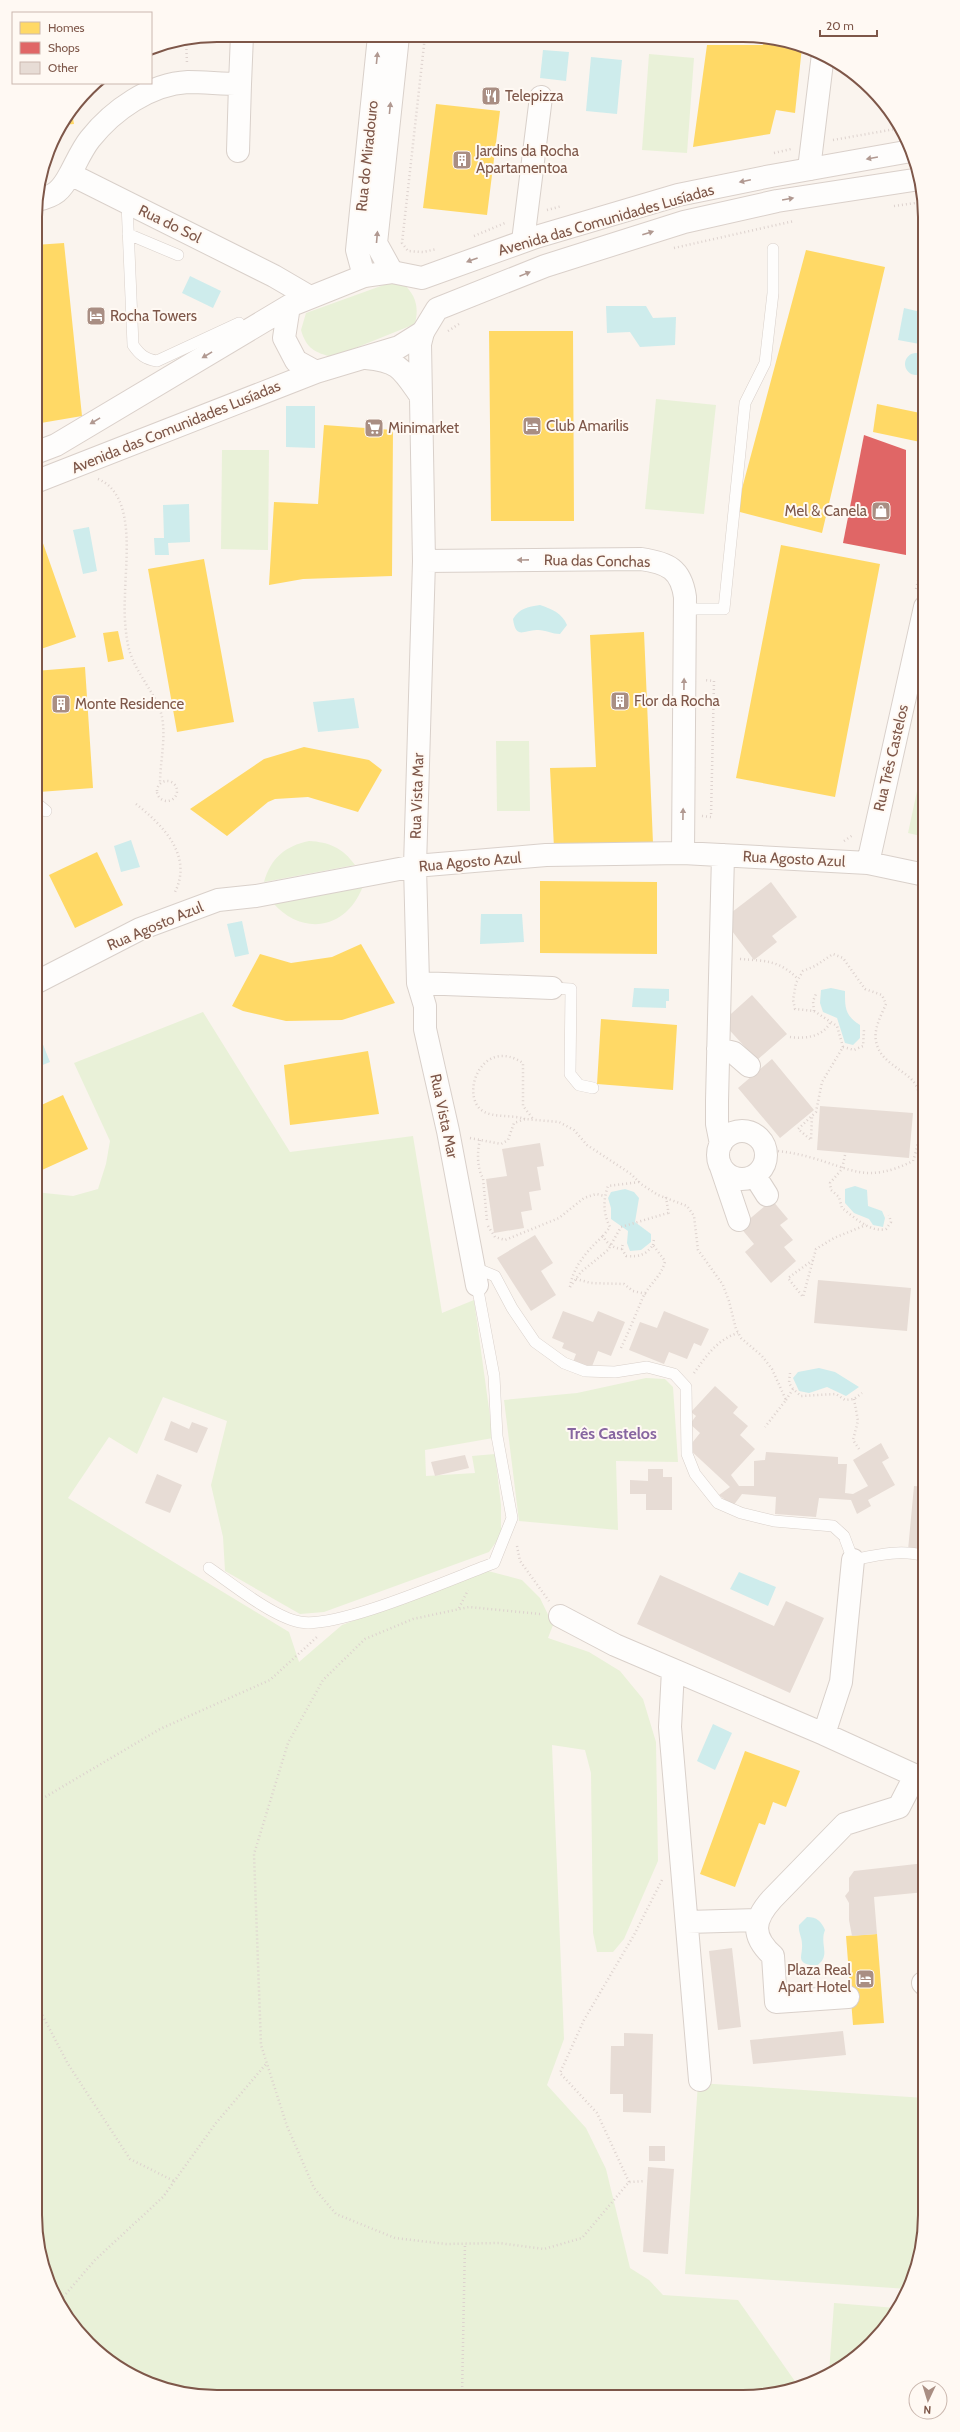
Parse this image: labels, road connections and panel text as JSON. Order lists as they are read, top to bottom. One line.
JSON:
{"streets":{"street":["Rua do Miradouro","Avenida das Comunidades Lusíadas","Rua do Sol","Rua das Conchas","Rua Três Castelos","Rua Vista Mar","Rua Agosto Azul"]},"crossings":[["Rua do Miradouro","Avenida das Comunidades Lusíadas"],["Avenida das Comunidades Lusíadas","Rua do Sol"],["Avenida das Comunidades Lusíadas","Rua Vista Mar"],["Rua das Conchas","Rua Vista Mar"],["Rua das Conchas","Rua Agosto Azul"],["Rua Três Castelos","Rua Agosto Azul"],["Rua Vista Mar","Rua Agosto Azul"]],"districts":["Três Castelos"],"places":{"restaurant":["Telepizza"],"building":["Jardins da Rocha Apartamentoa","Flor da Rocha","Monte Residence"],"hotel":["Rocha Towers","Club Amarilis","Plaza Real Apart Hotel"],"supermarket":["Minimarket"],"shop":["Mel & Canela"]},"legend":["Homes","Shops","Other"],"scale_bar":"20 m","north":"bottom"}
